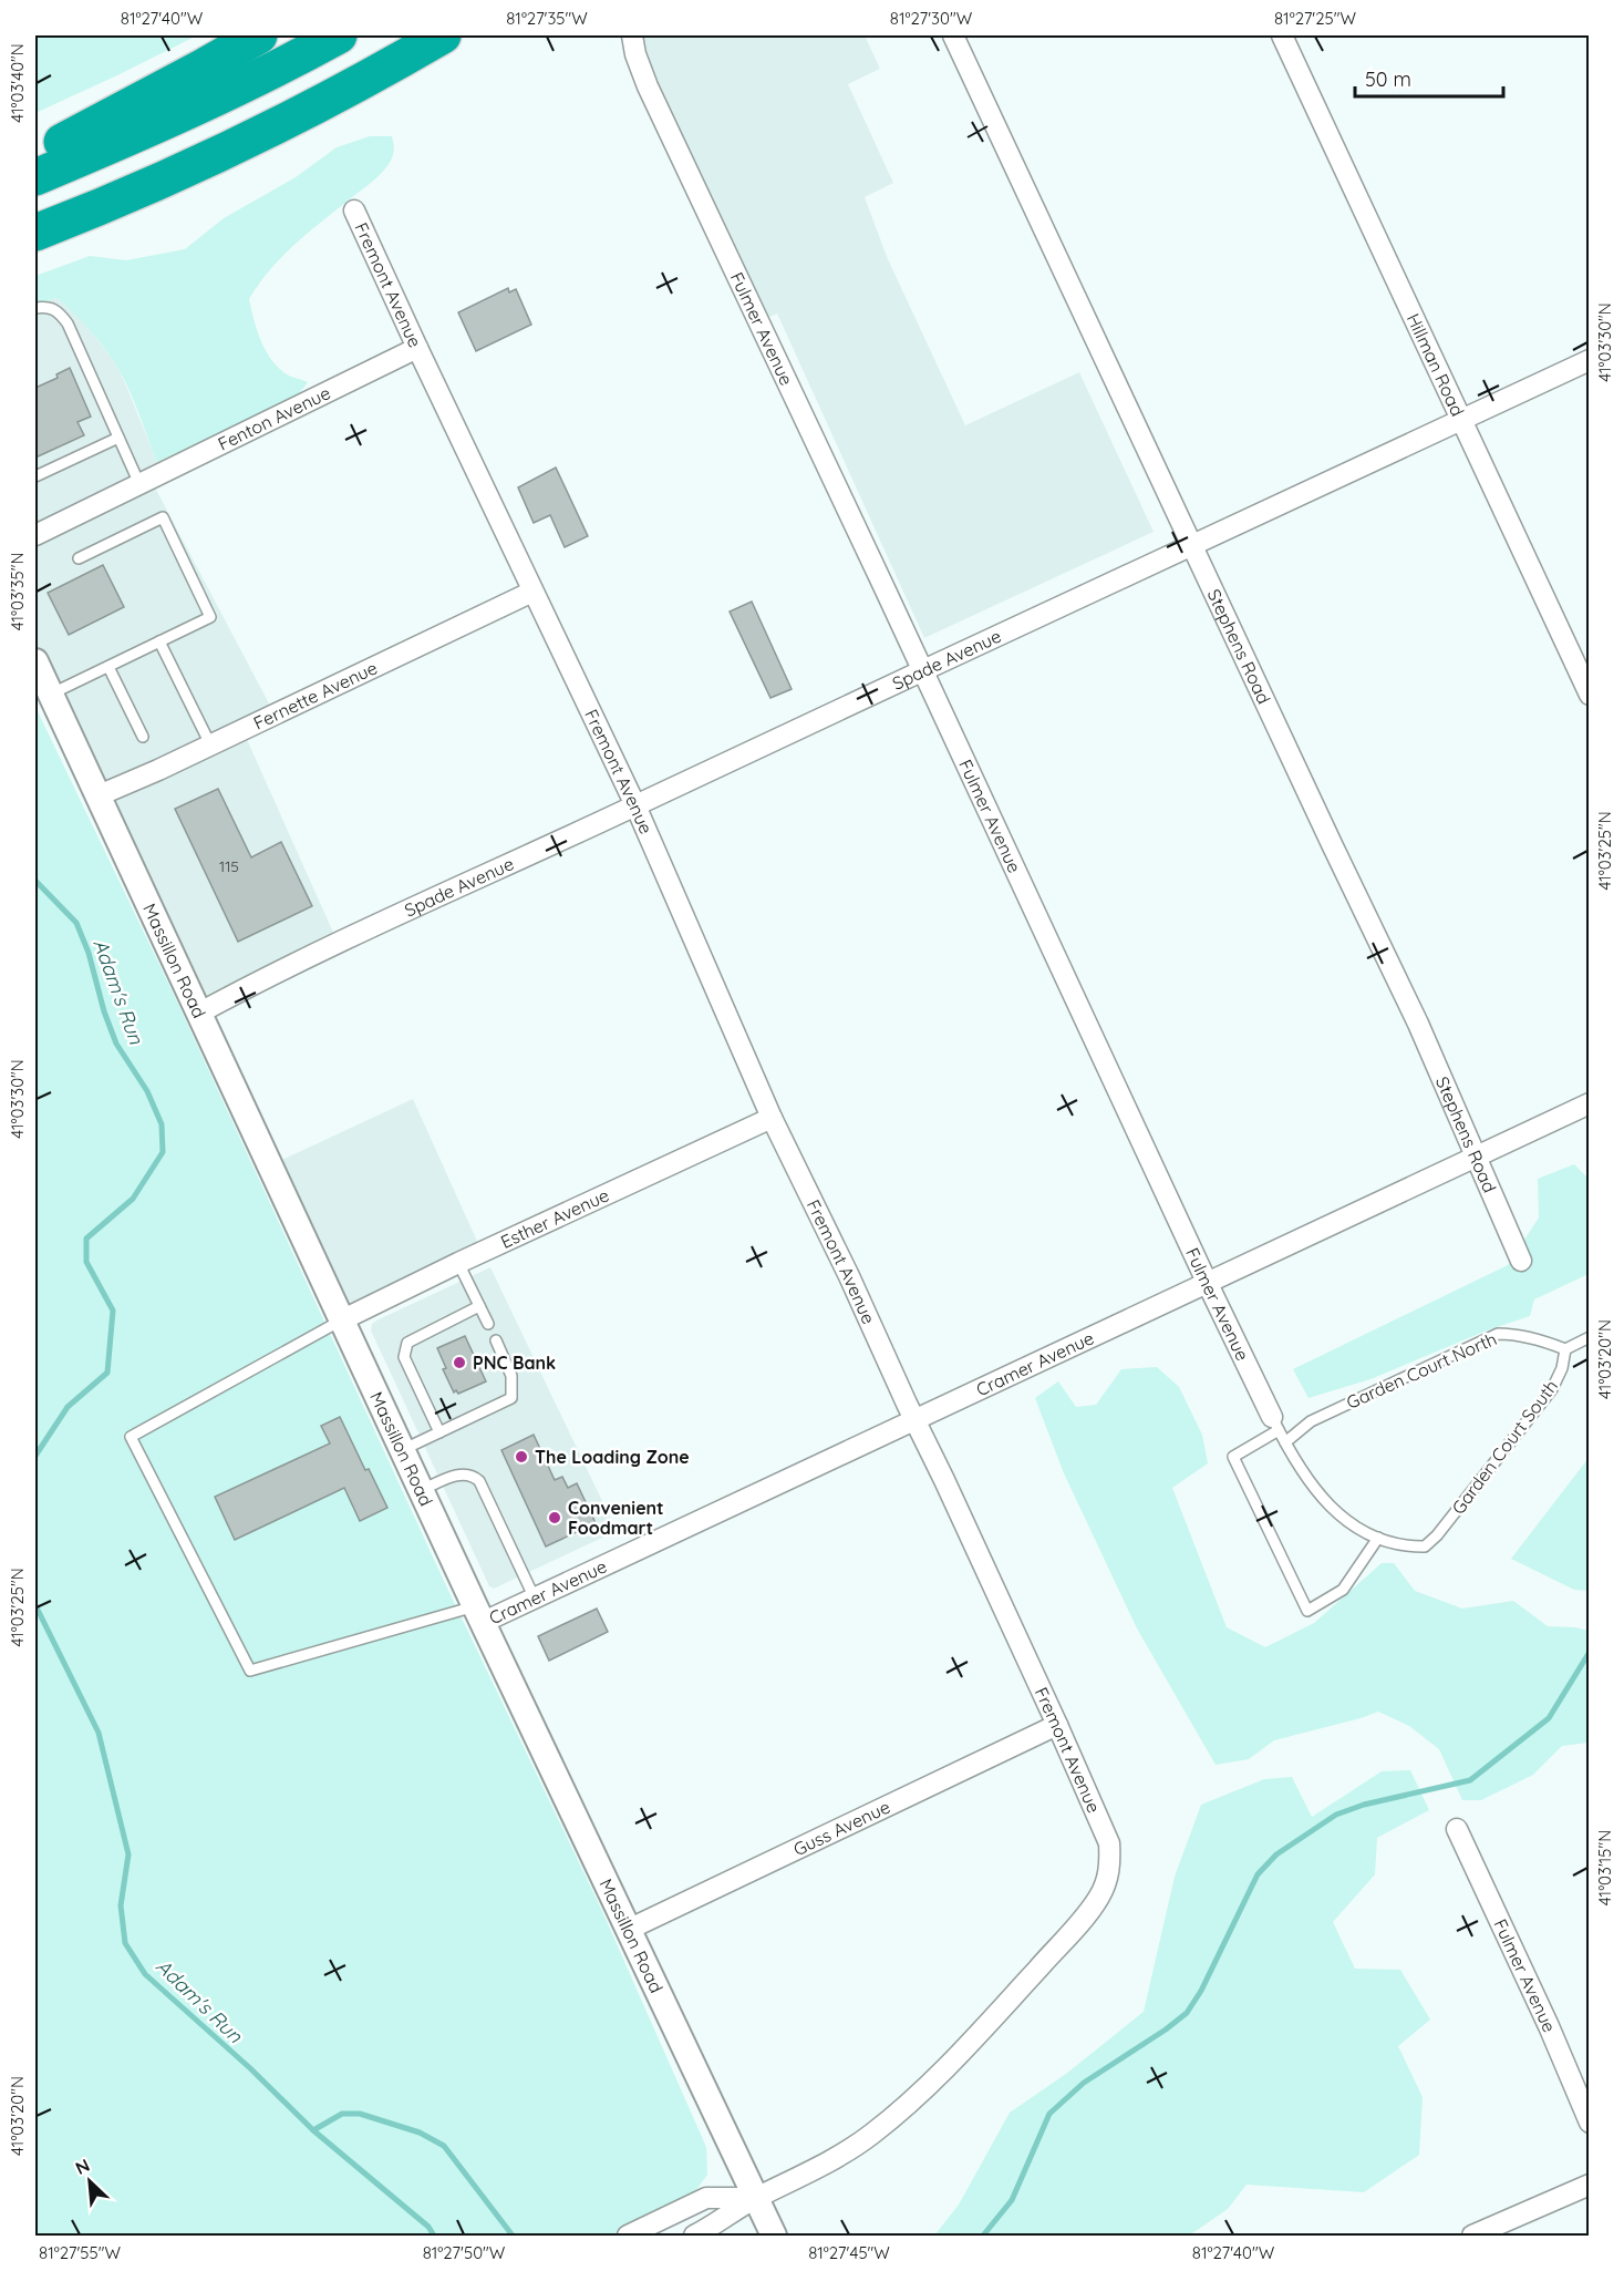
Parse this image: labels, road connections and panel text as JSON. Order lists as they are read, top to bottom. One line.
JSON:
{"streets":{"street":["Fremont Avenue","Fulmer Avenue","Hillman Road","Fenton Avenue","Stephens Road","Spade Avenue","Fernette Avenue","Massillon Road","Esther Avenue","Cramer Avenue","Guss Avenue"],"lane":["Garden Court North","Garden Court South"]},"crossings":[["Fremont Avenue","Fenton Avenue"],["Fremont Avenue","Spade Avenue"],["Fremont Avenue","Fernette Avenue"],["Fremont Avenue","Massillon Road"],["Fremont Avenue","Esther Avenue"],["Fremont Avenue","Cramer Avenue"],["Fremont Avenue","Guss Avenue"],["Fulmer Avenue","Spade Avenue"],["Fulmer Avenue","Cramer Avenue"],["Fulmer Avenue","Garden Court North"],["Fulmer Avenue","Garden Court South"],["Hillman Road","Spade Avenue"],["Stephens Road","Spade Avenue"],["Stephens Road","Cramer Avenue"],["Spade Avenue","Massillon Road"],["Fernette Avenue","Massillon Road"],["Massillon Road","Esther Avenue"],["Massillon Road","Cramer Avenue"],["Massillon Road","Guss Avenue"],["Garden Court North","Garden Court South"]],"water":["Adam's Run"],"places":["PNC Bank","The Loading Zone","Convenient Foodmart"],"house_numbers":["115"],"scale_bar":"50 m","north":"top left","coordinates":["81°27'40\"W","81°27'35\"W","81°27'30\"W","81°27'25\"W","41°03'40\"N","41°03'30\"N","41°03'35\"N","41°03'25\"N","41°03'20\"N","41°03'15\"N","81°27'55\"W","81°27'50\"W","81°27'45\"W"]}
